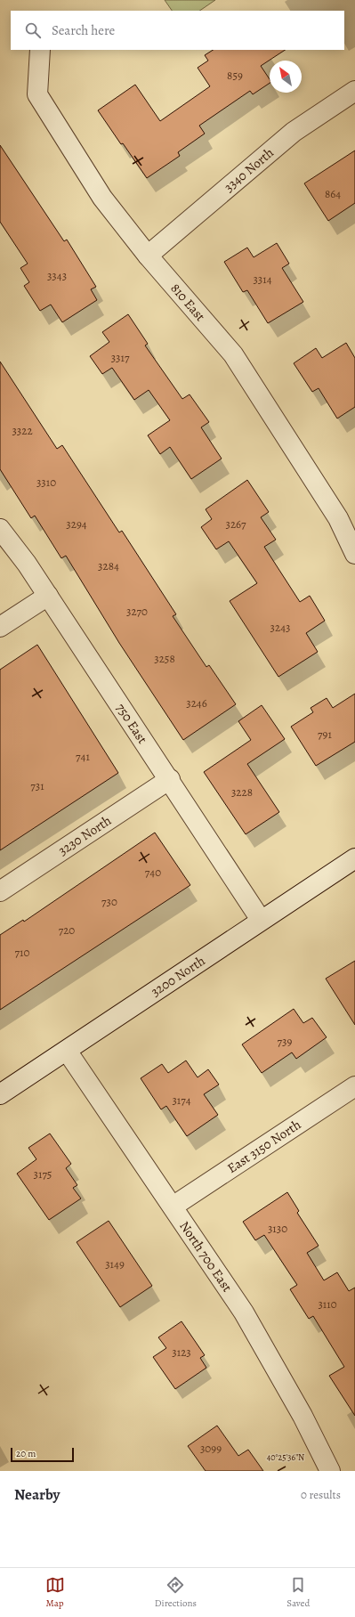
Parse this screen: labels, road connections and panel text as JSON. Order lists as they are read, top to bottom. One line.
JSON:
{"streets":{"street":["3340 North","810 East","750 East","3230 North","3200 North","East 3150 North","North 700 East"]},"crossings":[["3340 North","810 East"],["750 East","3230 North"],["750 East","3200 North"],["3200 North","North 700 East"],["East 3150 North","North 700 East"]],"house_numbers":["859","864","3343","3314","3317","3322","3310","3294","3267","3284","3270","3243","3258","3246","791","741","731","3228","740","730","720","710","739","3174","3175","3130","3149","3110","3123","3099"],"scale_bar":"20 m","north":"top left","page":{"search":"Search here","scale":"20 m","heading":["Nearby","0 results"],"nav":["Map","Directions","Saved"]},"coordinates":["40°25'36\"N"]}
